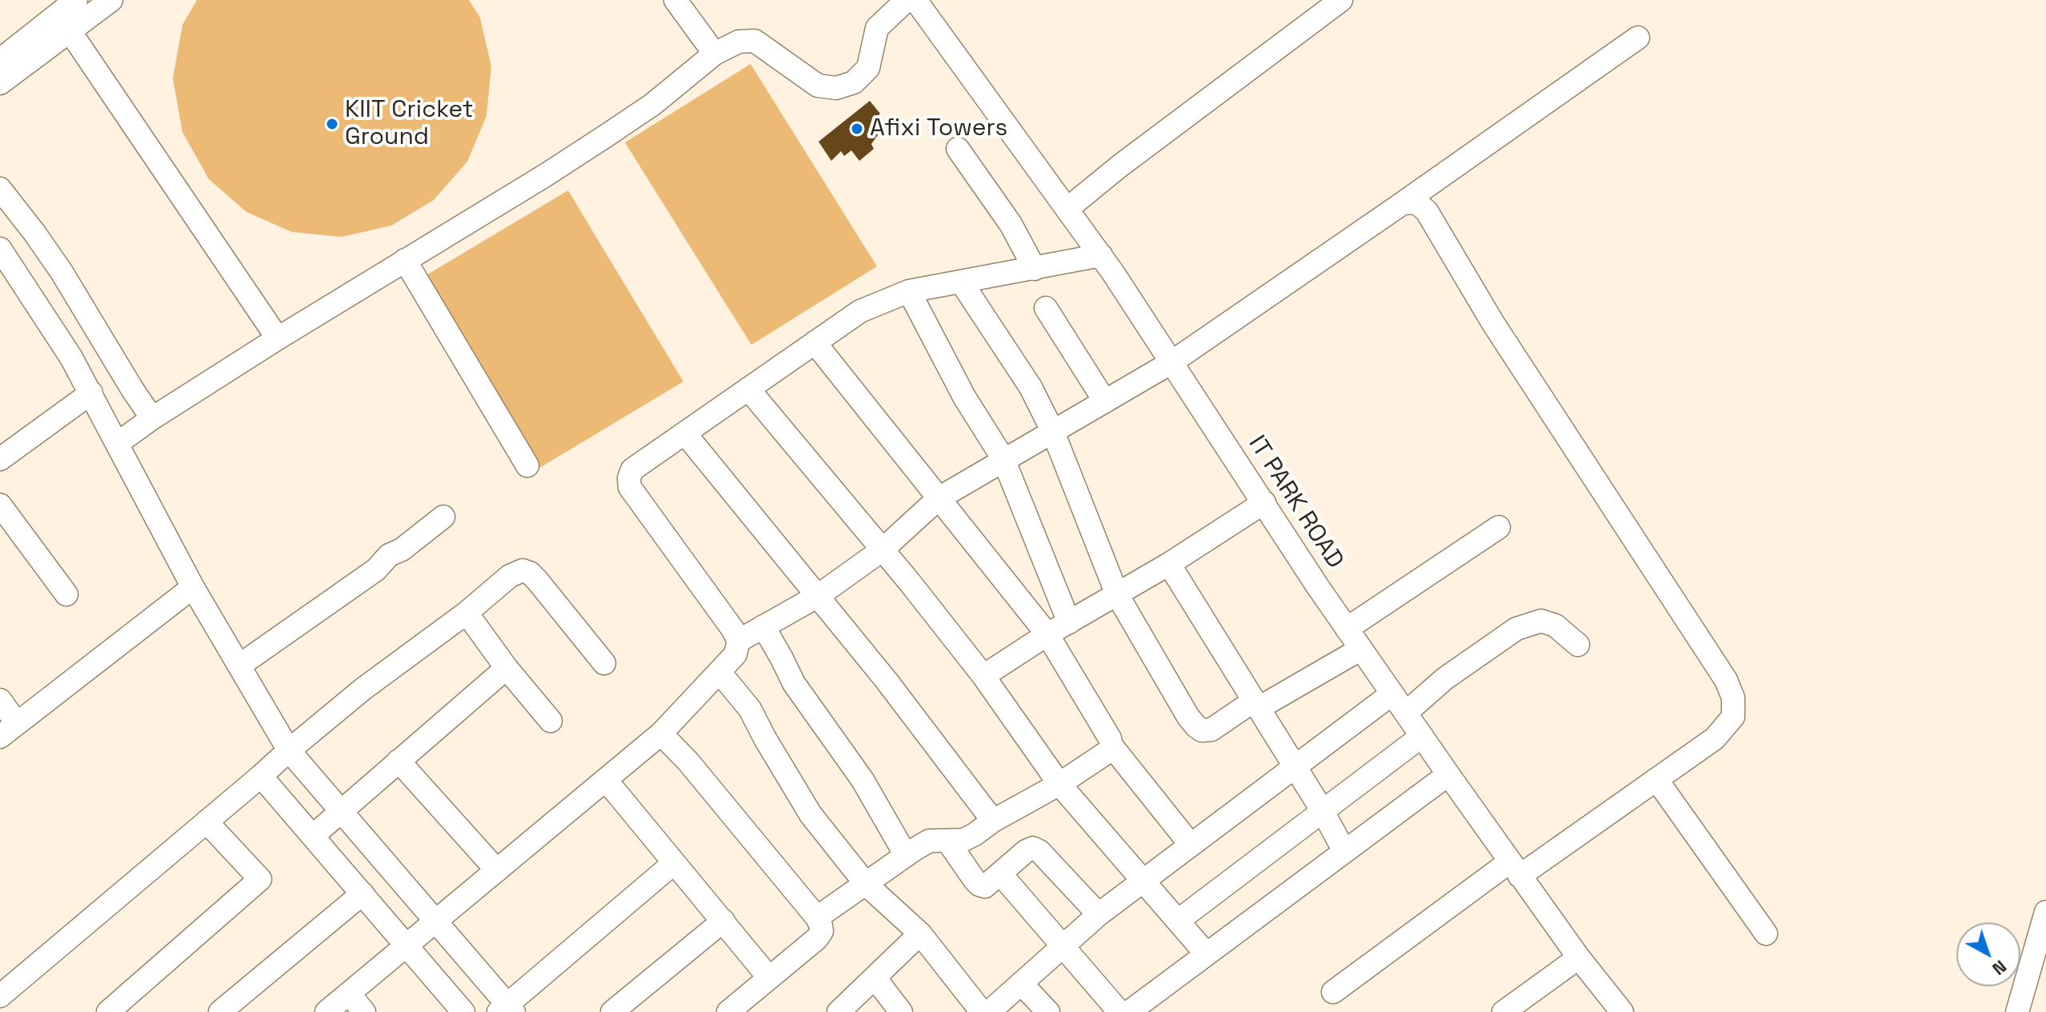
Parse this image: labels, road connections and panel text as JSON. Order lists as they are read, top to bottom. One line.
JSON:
{"streets":{"street":["IT PARK ROAD"]},"places":["KIIT Cricket Ground","Afixi Towers"],"north":"bottom right"}
